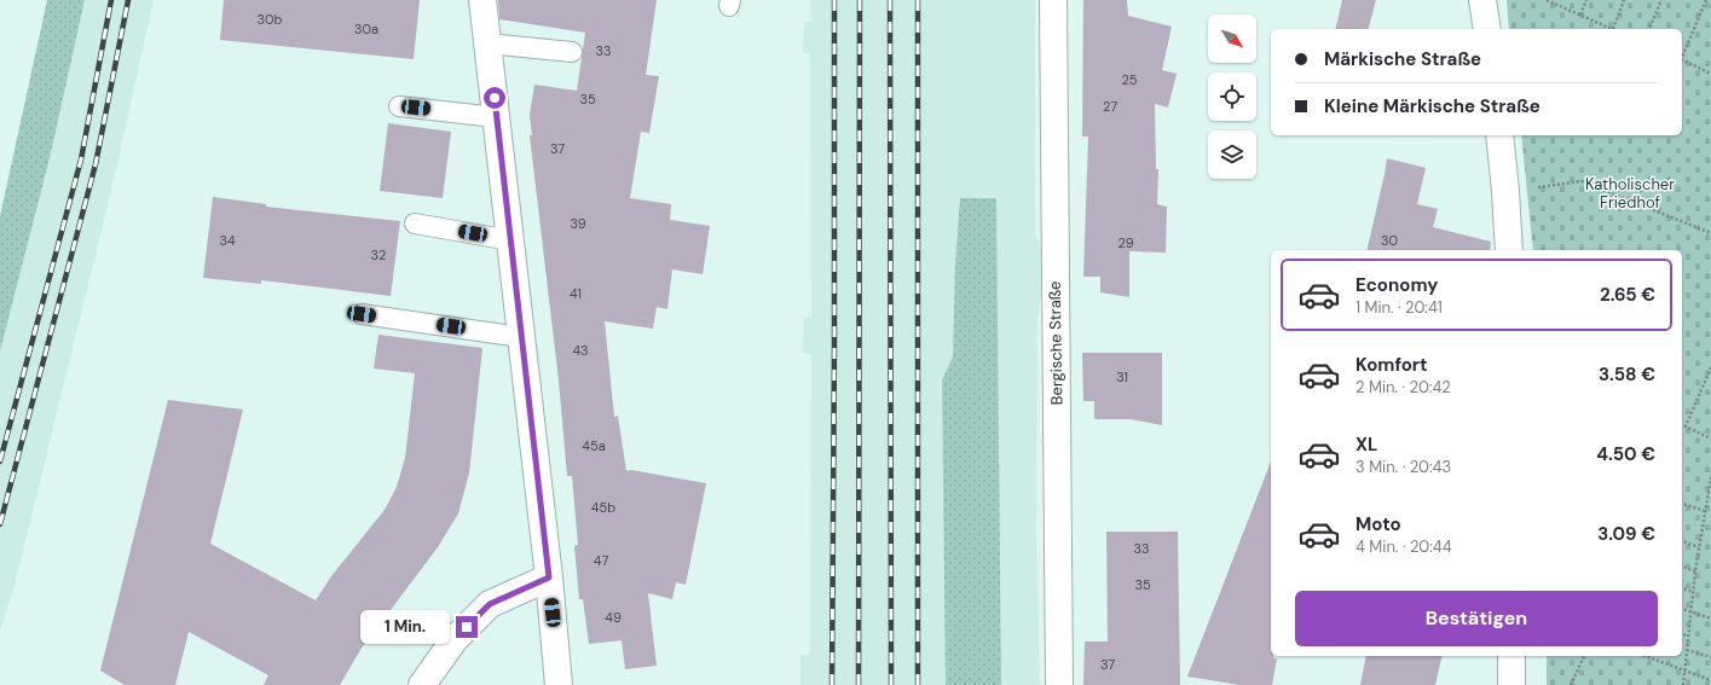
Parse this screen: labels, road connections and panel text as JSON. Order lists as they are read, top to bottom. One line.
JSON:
{"streets":{"street":["Bergische Straße"]},"parks":["Katholischer Friedhof"],"house_numbers":["30b","30a","33","25","35","27","37","39","34","30","29","32","41","43","31","45a","45b","33","47","35","49","37"],"north":"bottom right","page":{"banner":["Märkische Straße","Kleine Märkische Straße"],"list":[{"name":"Economy","note":"1 Min. · 20:41","value":"2.65 €"},{"name":"Komfort","note":"2 Min. · 20:42","value":"3.58 €"},{"name":"XL","note":"3 Min. · 20:43","value":"4.50 €"},{"name":"Moto","note":"4 Min. · 20:44","value":"3.09 €"}],"buttons":"Bestätigen","bubble":"1 Min."}}
